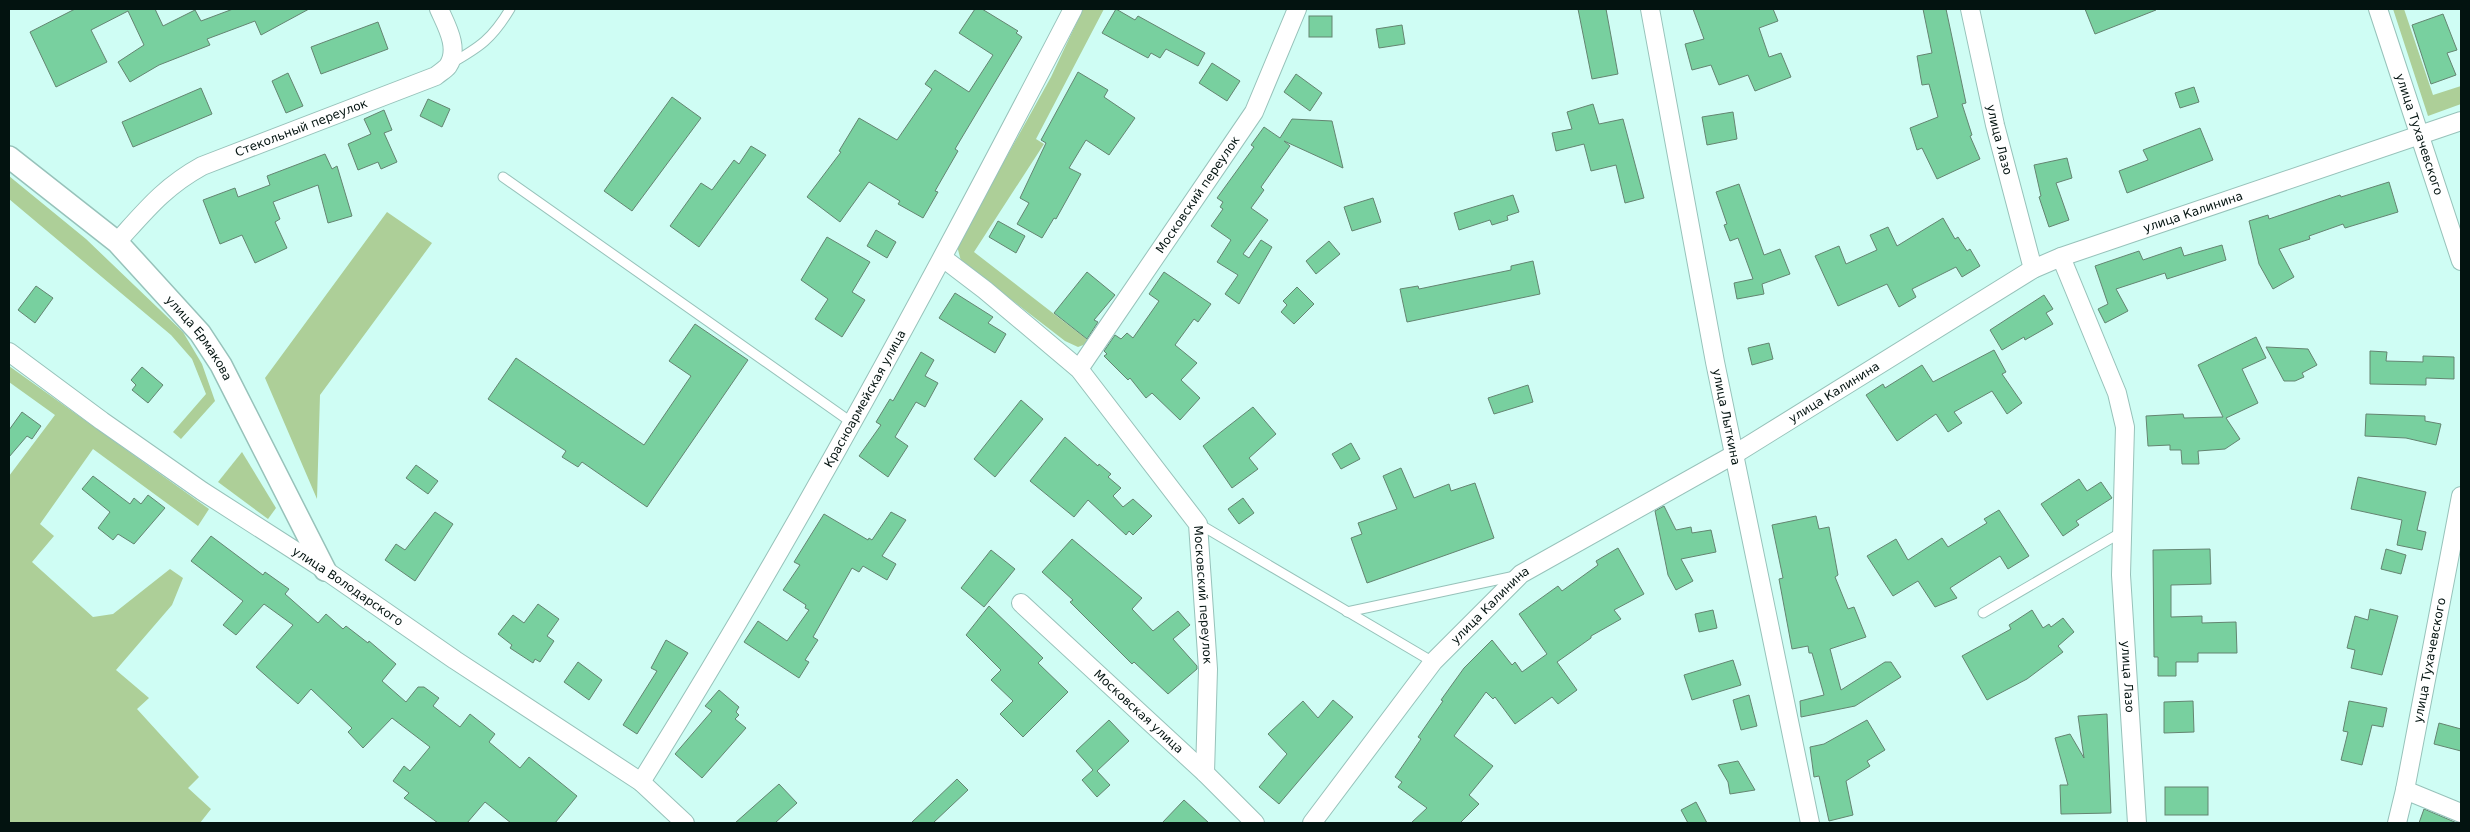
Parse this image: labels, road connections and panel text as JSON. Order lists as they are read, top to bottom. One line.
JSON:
{"streets":{"street":["Стекольный переулок","улица Тухачевского","улица Лазо","Московский переулок","улица Калинина","улица Ермакова","Красноармейская улица","улица Лыткина","улица Володарского","Московская улица"]},"crossings":[["Стекольный переулок","улица Ермакова"],["улица Тухачевского","улица Калинина"],["улица Лазо","улица Калинина"],["Московский переулок","Красноармейская улица"],["Московский переулок","Московская улица"],["улица Калинина","улица Лыткина"],["улица Ермакова","улица Володарского"],["Красноармейская улица","улица Володарского"]]}
